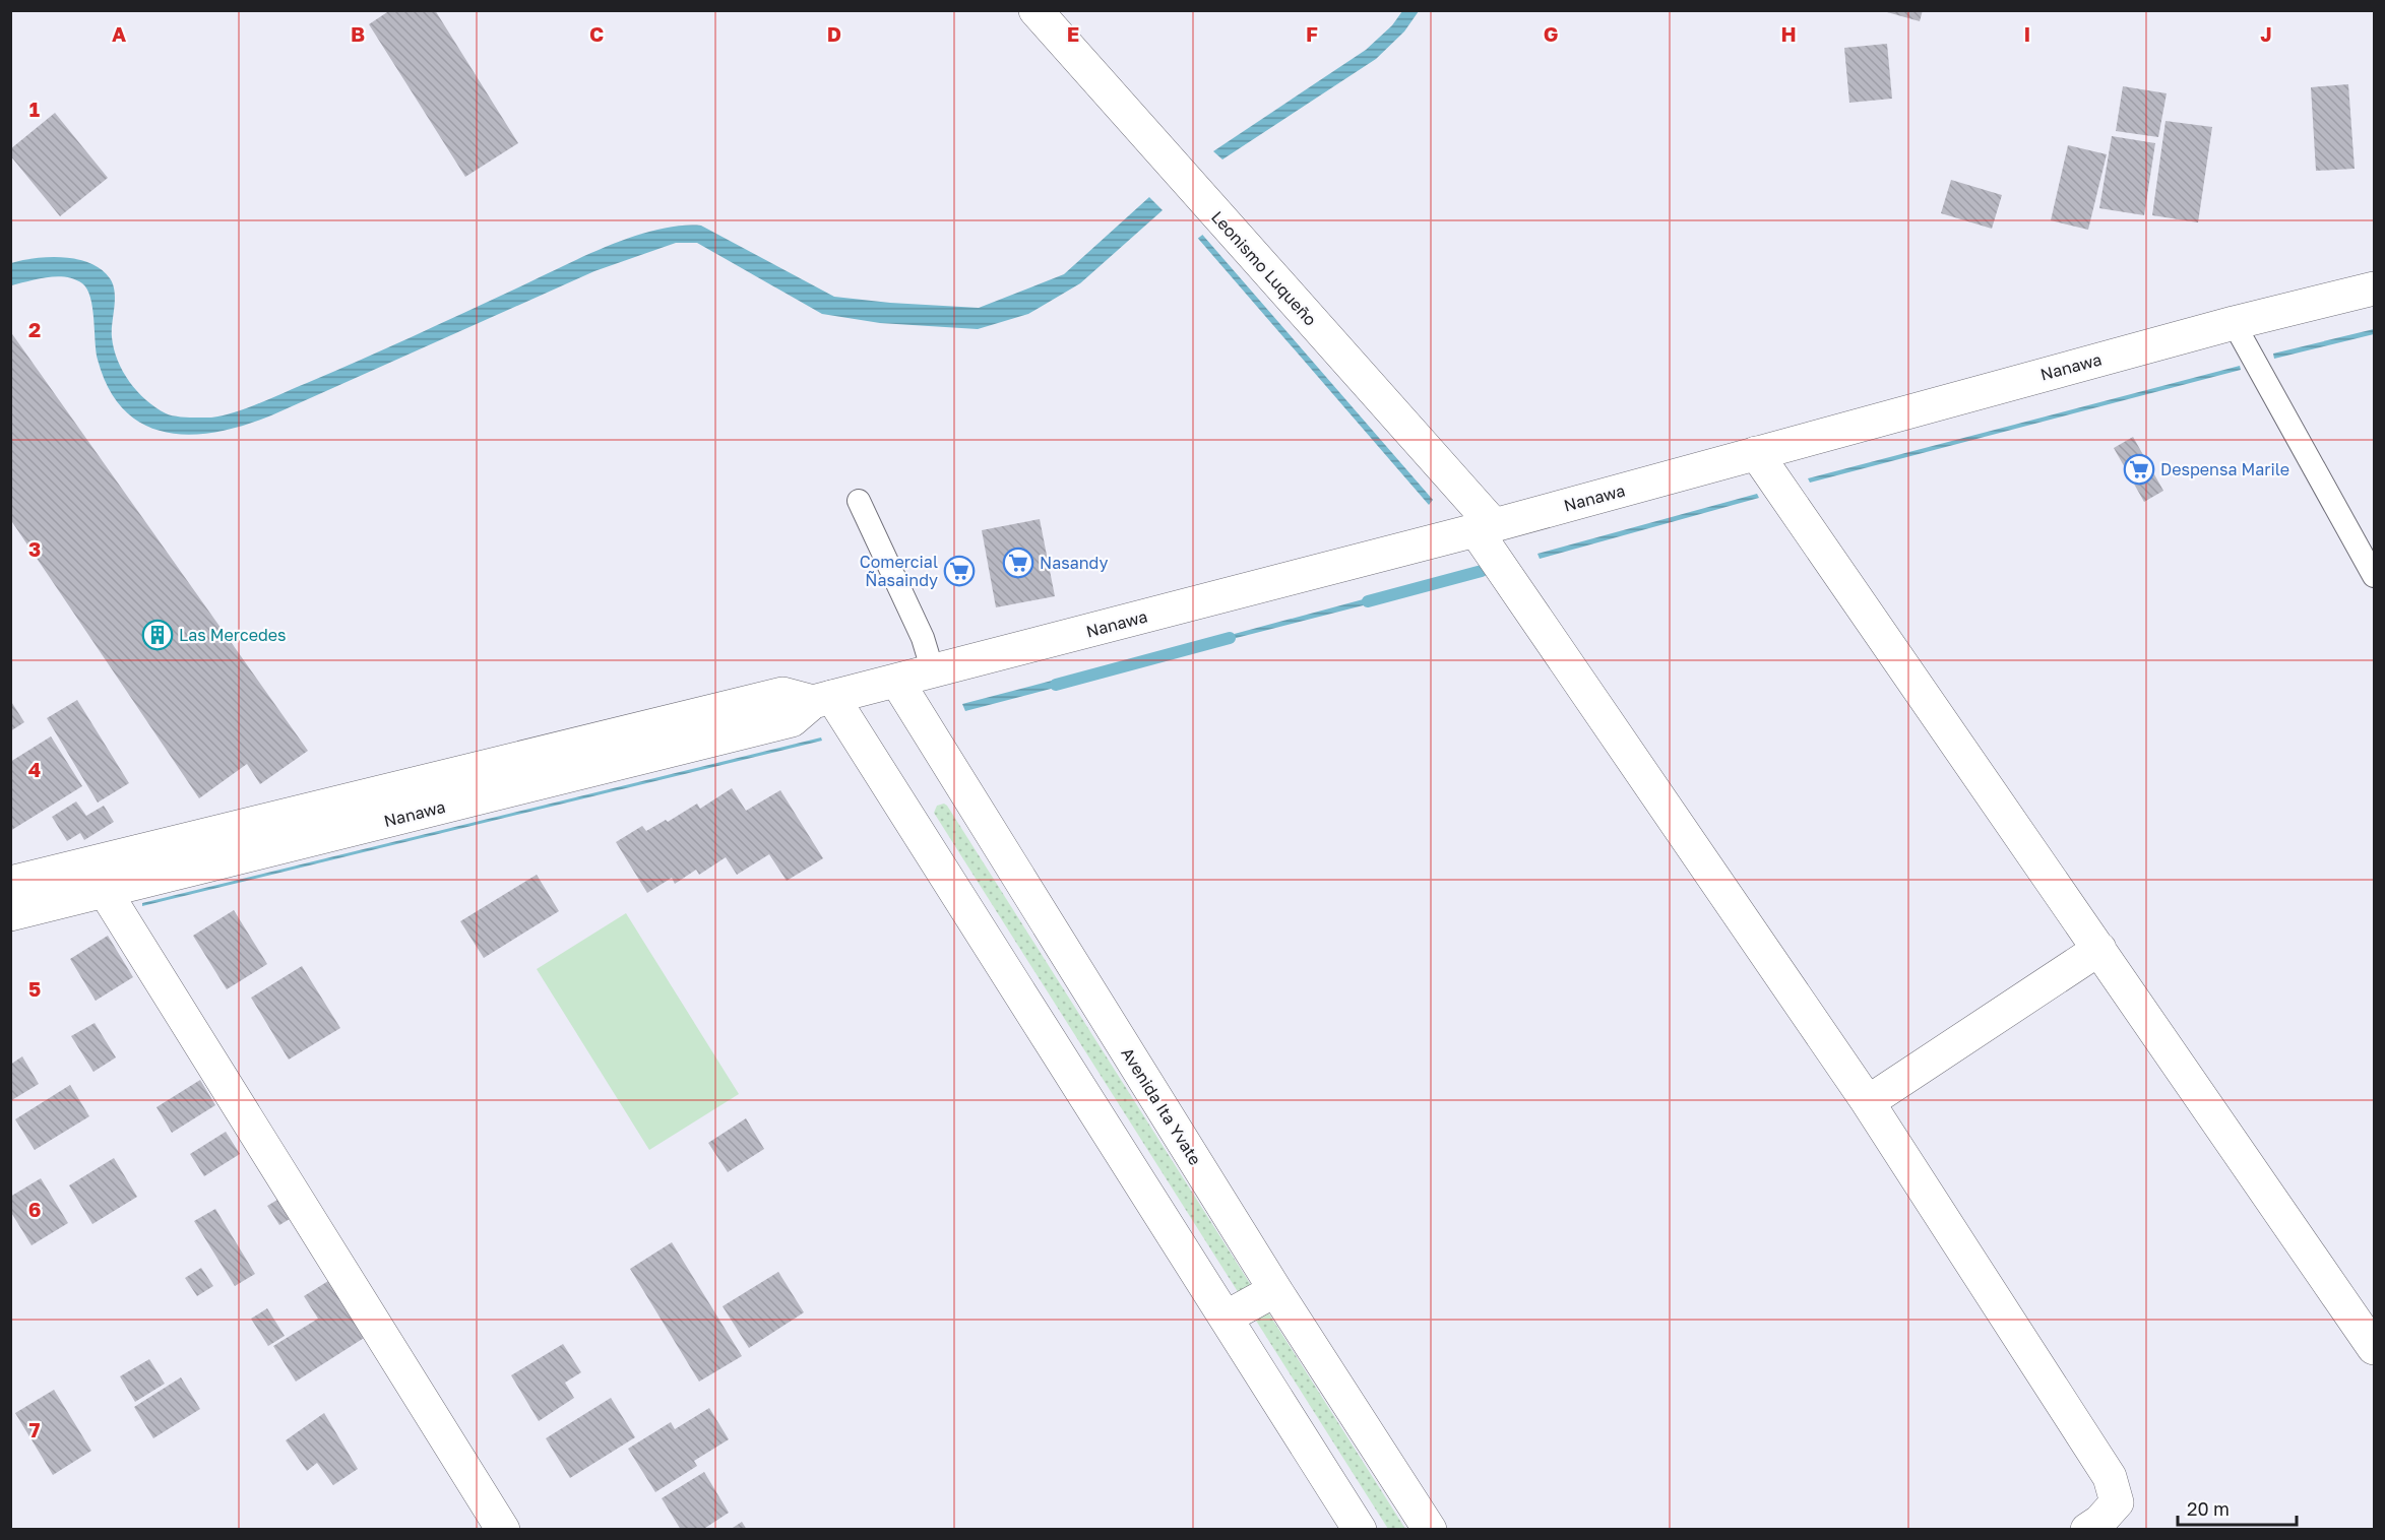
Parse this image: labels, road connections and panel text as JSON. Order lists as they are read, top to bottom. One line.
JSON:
{"streets":{"street":["Leonismo Luqueño","Nanawa","Avenida Ita Yvate"]},"crossings":[["Leonismo Luqueño","Nanawa"],["Nanawa","Avenida Ita Yvate"]],"places":{"supermarket":["Despensa Marile","Nasandy","Comercial Ñasaindy"],"building":["Las Mercedes"]},"scale_bar":"20 m","grid":{"columns":["A","B","C","D","E","F","G","H","I","J"],"rows":["1","2","3","4","5","6","7"]}}
